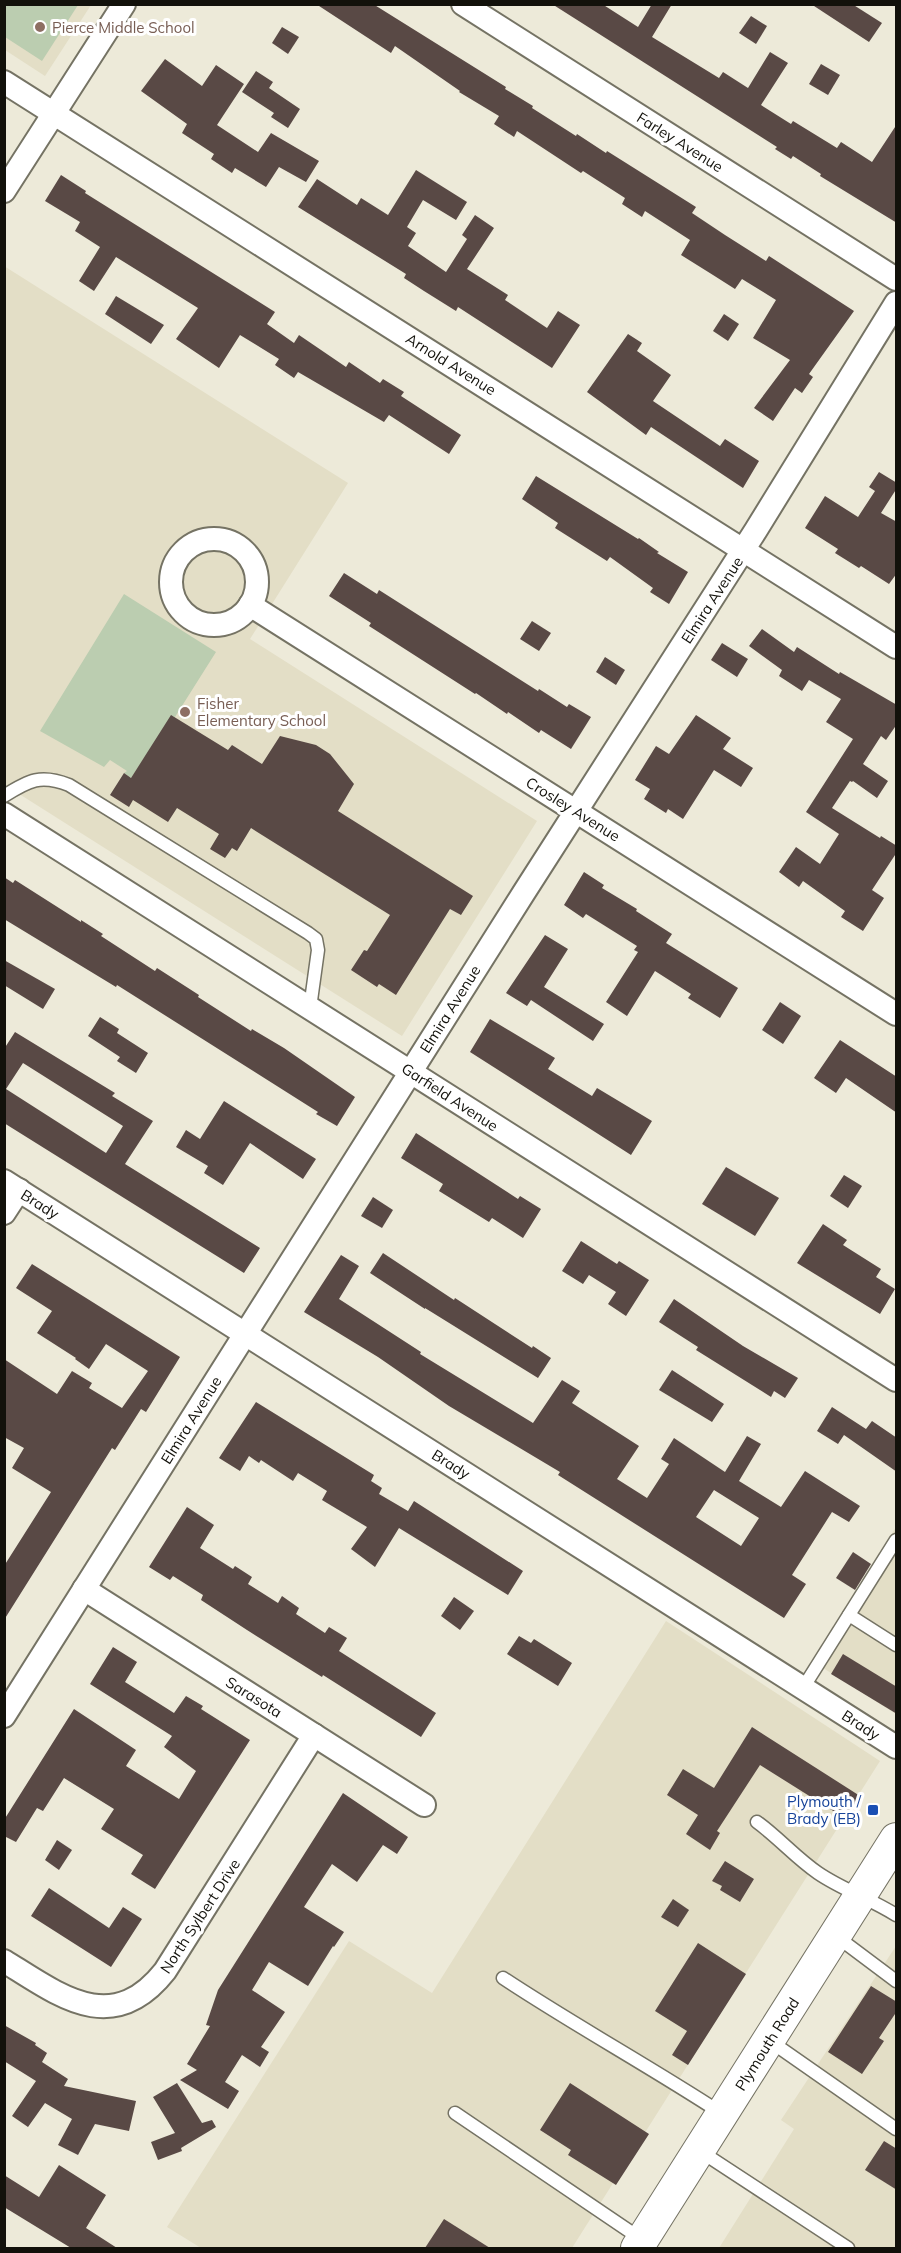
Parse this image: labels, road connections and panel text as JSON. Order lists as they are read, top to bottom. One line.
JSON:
{"streets":{"main road":["Plymouth Road"],"street":["Farley Avenue","Arnold Avenue","Elmira Avenue","Crosley Avenue","Garfield Avenue","Brady","Sarasota","North Sylbert Drive"]},"crossings":[["Arnold Avenue","Elmira Avenue"],["Elmira Avenue","Crosley Avenue"],["Elmira Avenue","Garfield Avenue"],["Elmira Avenue","Brady"],["Elmira Avenue","Sarasota"],["Sarasota","North Sylbert Drive"]],"places":{"other":["Pierce Middle School","Fisher Elementary School"],"transit":["Plymouth / Brady (EB)"]}}
